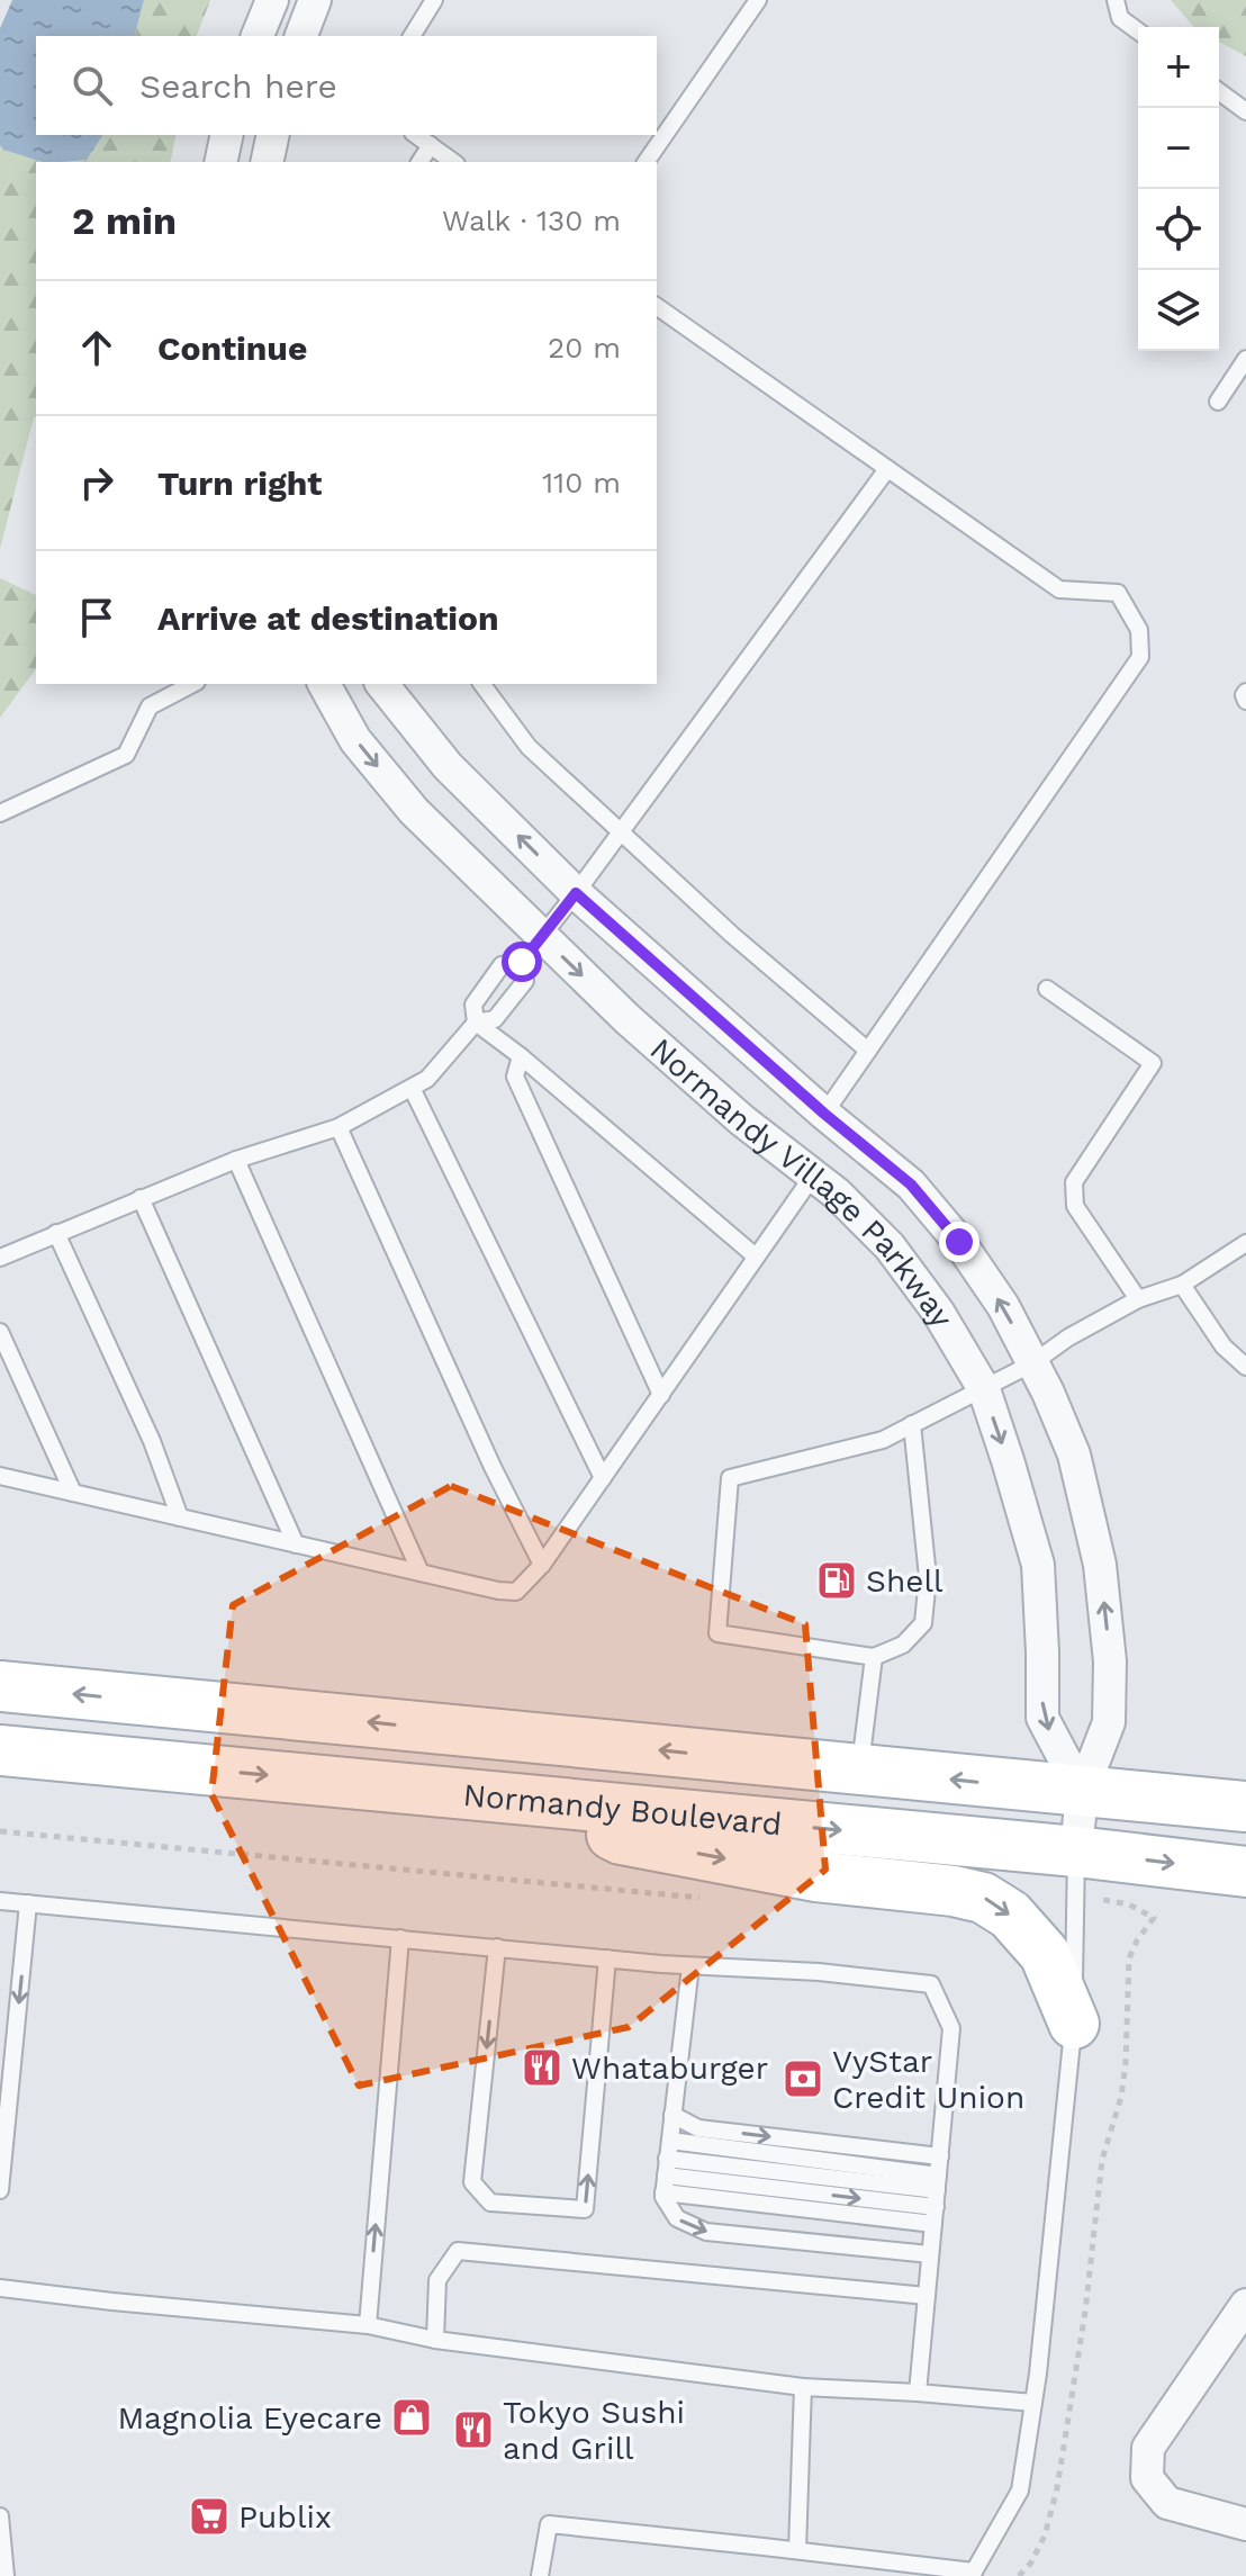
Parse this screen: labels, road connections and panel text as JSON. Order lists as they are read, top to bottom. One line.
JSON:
{"streets":{"main road":["Normandy Boulevard"],"street":["Normandy Village Parkway"]},"crossings":[["Normandy Village Parkway","Normandy Boulevard"]],"places":{"fuel station":["Shell"],"restaurant":["Whataburger","Tokyo Sushi and Grill"],"bank":["VyStar Credit Union"],"shop":["Magnolia Eyecare"],"supermarket":["Publix"]},"page":{"map_buttons":["+","−"],"search":"Search here","heading":["2 min","Walk · 130 m"],"list":[["Continue","20 m"],["Turn right","110 m"],"Arrive at destination"]}}
